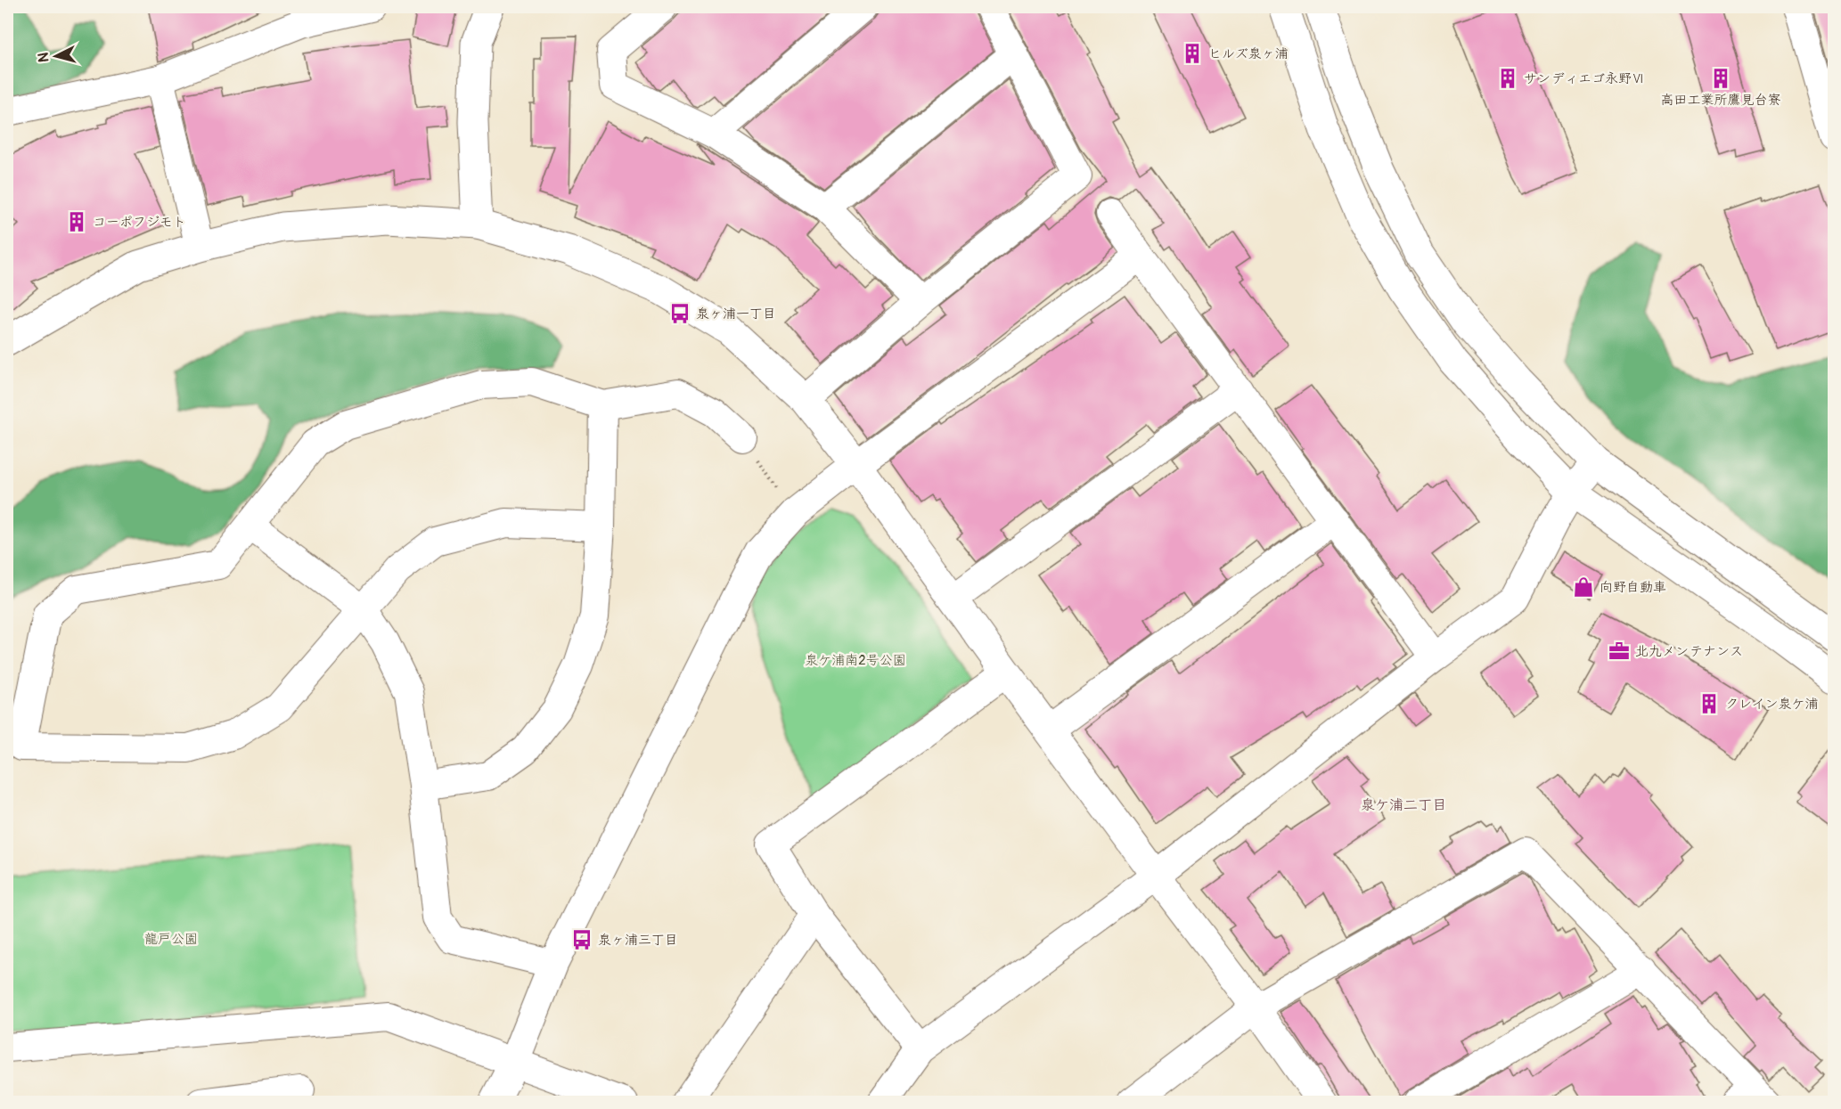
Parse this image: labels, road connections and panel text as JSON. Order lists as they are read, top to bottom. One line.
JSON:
{"districts":["泉ケ浦二丁目"],"parks":["泉ケ浦南2号公園","龍戸公園"],"places":{"building":["ヒルズ泉ヶ浦","サンディエゴ永野Ⅵ","高田工業所鷹見台寮","コーポフジモト","クレイン泉ケ浦"],"bus stop":["泉ヶ浦一丁目","泉ヶ浦三丁目"],"shop":["向野自動車"],"office":["北九メンテナンス"]},"north":"left"}
